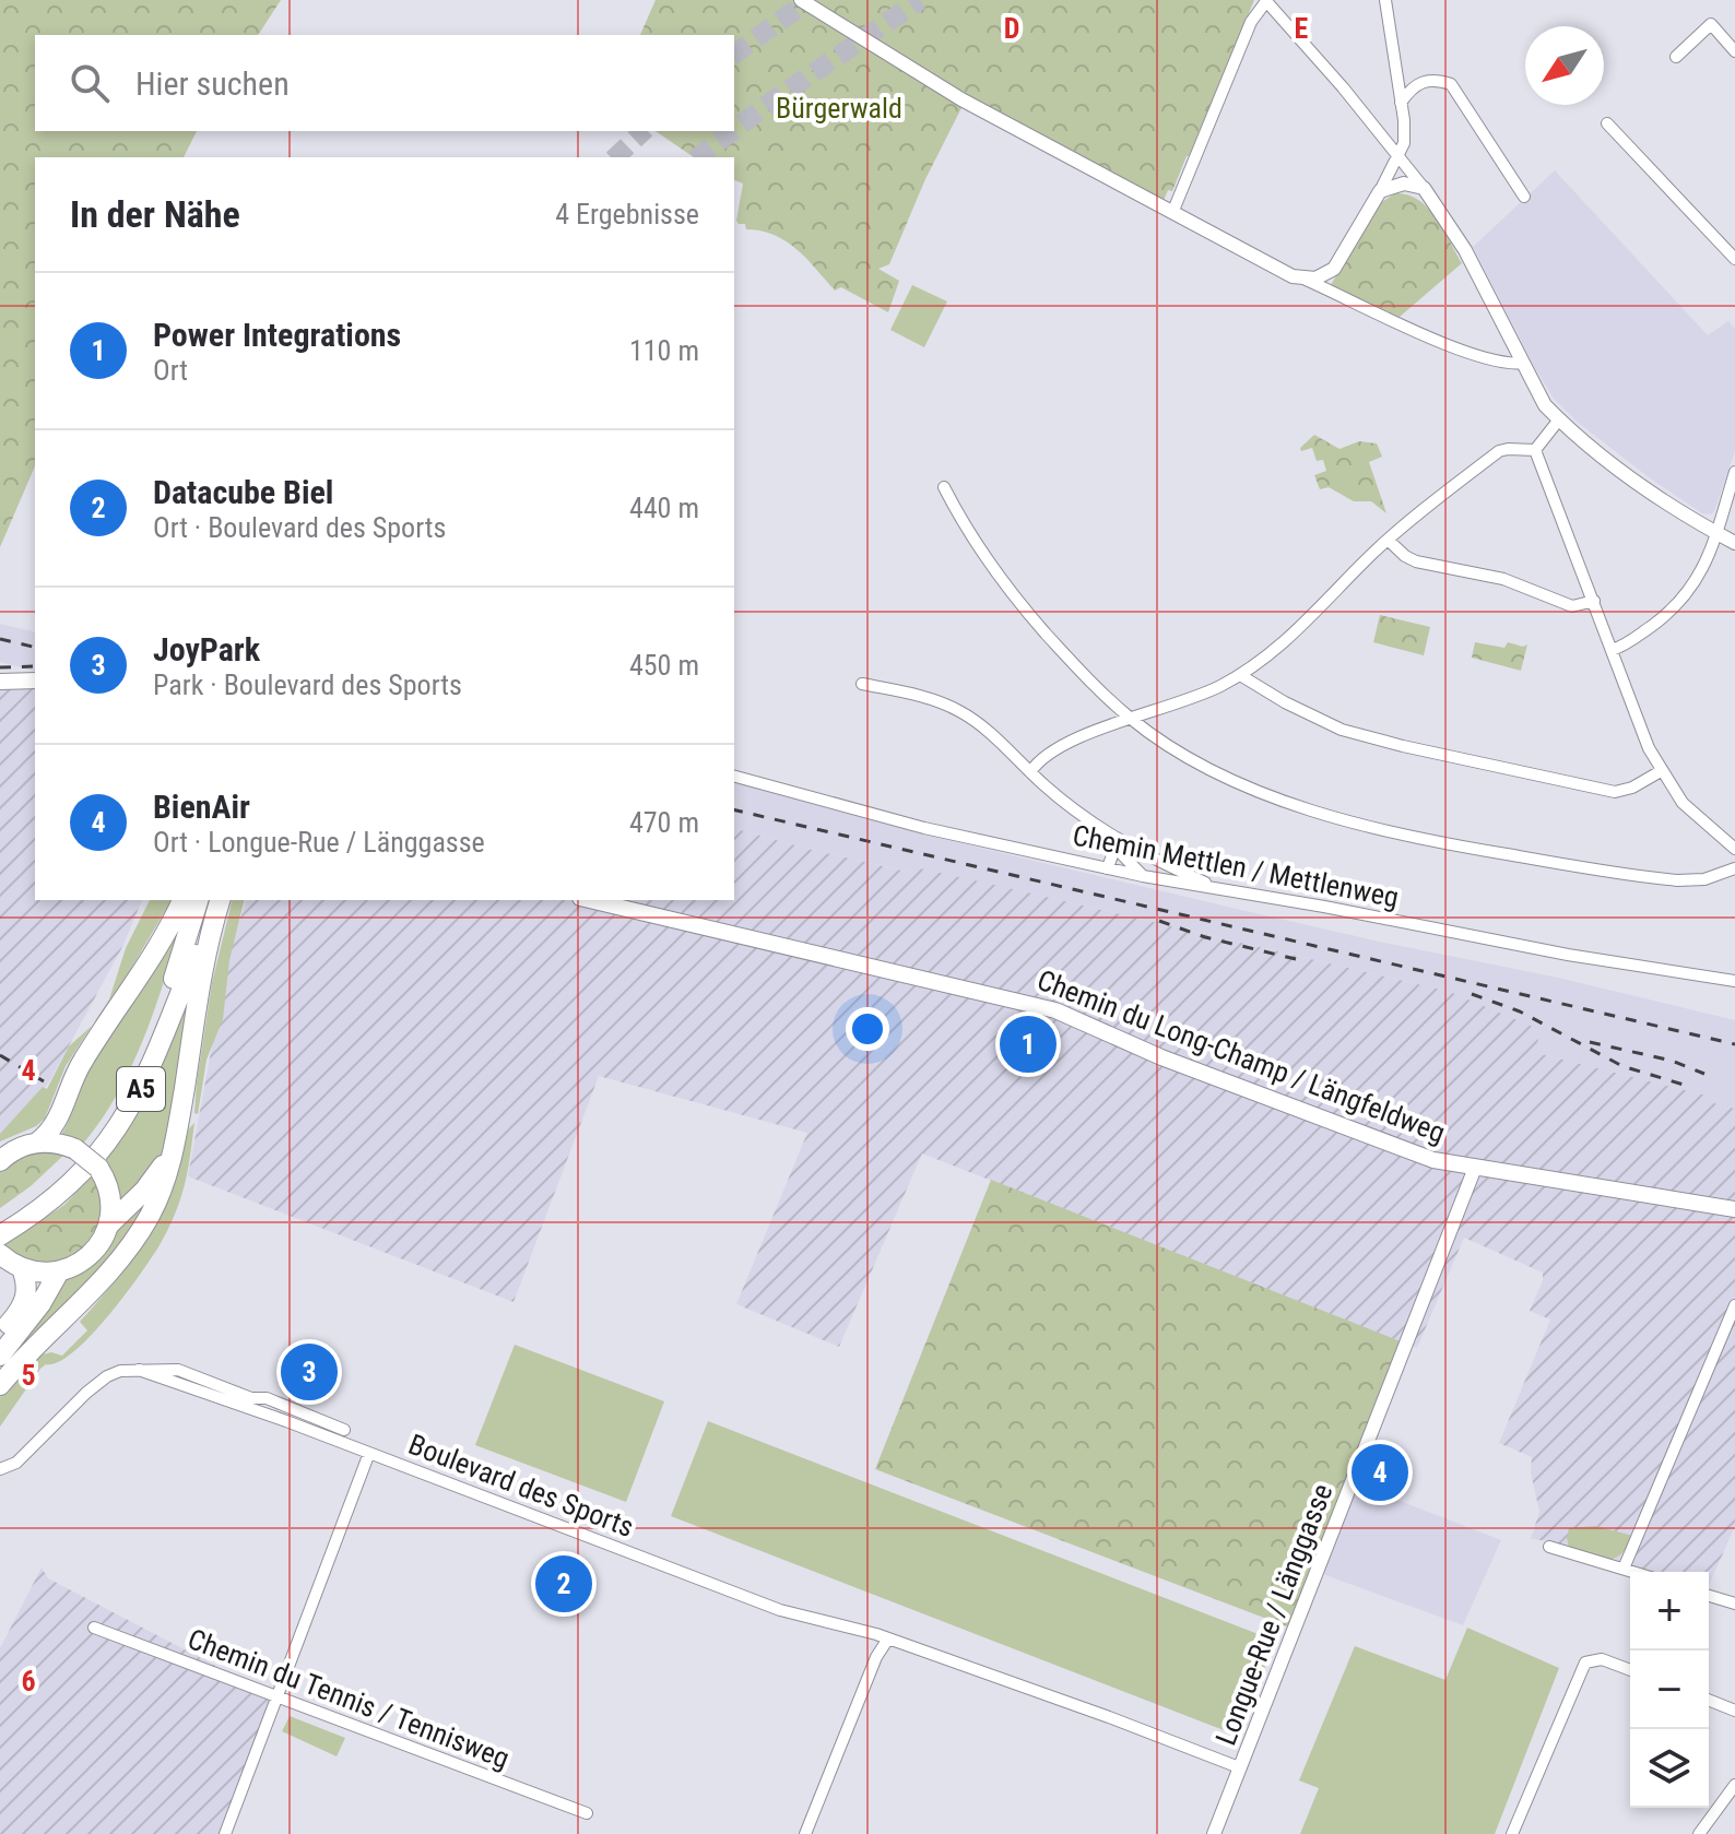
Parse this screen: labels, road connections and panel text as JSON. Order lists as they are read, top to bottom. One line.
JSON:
{"streets":{"highway":["A5"],"main road":["Chemin du Long-Champ / Längfeldweg"],"street":["Chemin Mettlen / Mettlenweg","Boulevard des Sports","Longue-Rue / Länggasse","Chemin du Tennis / Tennisweg"]},"crossings":[["Chemin du Long-Champ / Längfeldweg","Longue-Rue / Länggasse"],["Boulevard des Sports","Longue-Rue / Länggasse"]],"parks":["Bürgerwald"],"north":"bottom left","page":{"search":"Hier suchen","heading":["In der Nähe","4 Ergebnisse"],"list":[{"mark":"1","name":"Power Integrations","note":"Ort","value":"110 m"},{"mark":"2","name":"Datacube Biel","note":"Ort · Boulevard des Sports","value":"440 m"},{"mark":"3","name":"JoyPark","note":"Park · Boulevard des Sports","value":"450 m"},{"mark":"4","name":"BienAir","note":"Ort · Longue-Rue / Länggasse","value":"470 m"}],"pins":["1","3","4","2"],"map_buttons":["+","−"]},"grid":{"columns":["D","E"],"rows":["4","5","6"]}}
